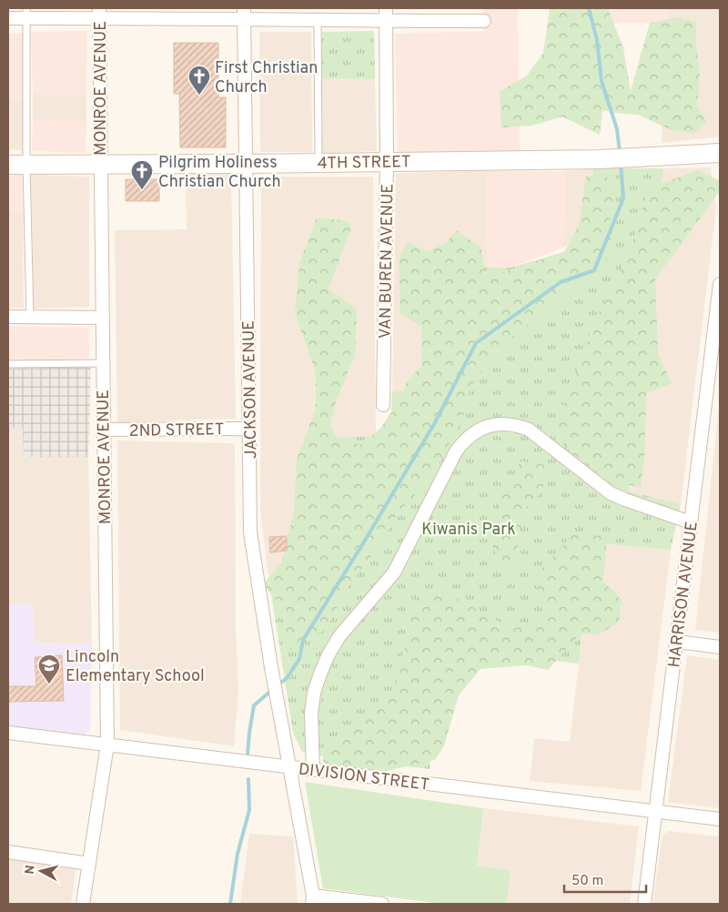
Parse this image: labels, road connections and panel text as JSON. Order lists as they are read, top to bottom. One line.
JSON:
{"streets":{"street":["MONROE AVENUE","4TH STREET","VAN BUREN AVENUE","JACKSON AVENUE","2ND STREET","HARRISON AVENUE","DIVISION STREET"]},"crossings":[["MONROE AVENUE","4TH STREET"],["MONROE AVENUE","2ND STREET"],["MONROE AVENUE","DIVISION STREET"],["4TH STREET","VAN BUREN AVENUE"],["4TH STREET","JACKSON AVENUE"],["JACKSON AVENUE","2ND STREET"],["JACKSON AVENUE","DIVISION STREET"],["HARRISON AVENUE","DIVISION STREET"]],"parks":["Kiwanis Park"],"places":{"church":["First Christian Church","Pilgrim Holiness Christian Church"],"school or university":["Lincoln Elementary School"]},"scale_bar":"50 m","north":"left"}
